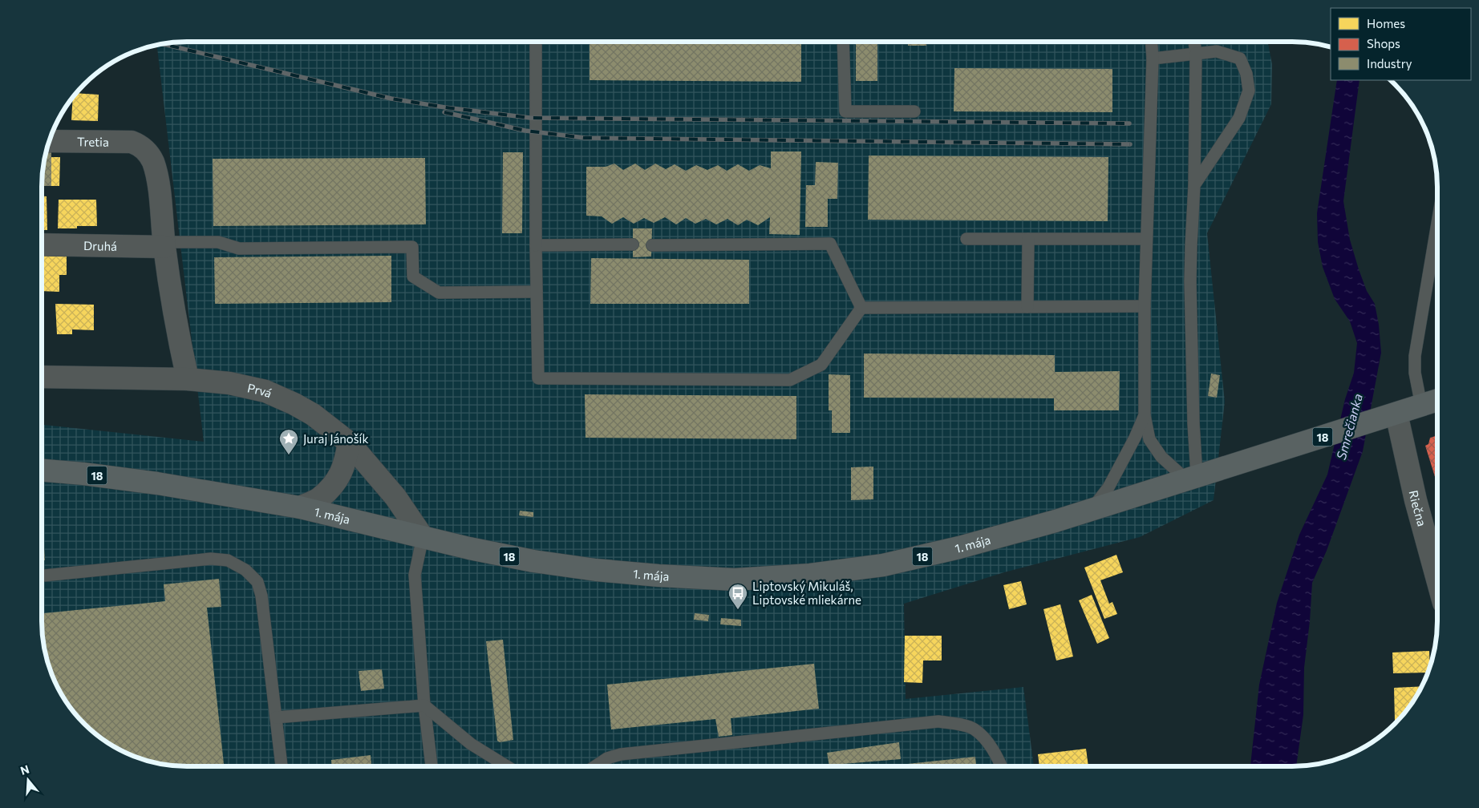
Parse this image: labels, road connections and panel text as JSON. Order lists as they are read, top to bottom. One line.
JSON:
{"streets":{"main road":["18","1. mája"],"street":["Tretia","Druhá","Prvá","Riečna"]},"crossings":[["Tretia","Druhá"],["Prvá","1. mája"],["18","Riečna"],["18","1. mája"],["Riečna","1. mája"]],"water":["Smrečianka"],"places":{"place":["Juraj Jánošík"],"bus stop":["Liptovský Mikuláš, Liptovské mliekárne"]},"legend":["Homes","Shops","Industry"],"north":"top"}
